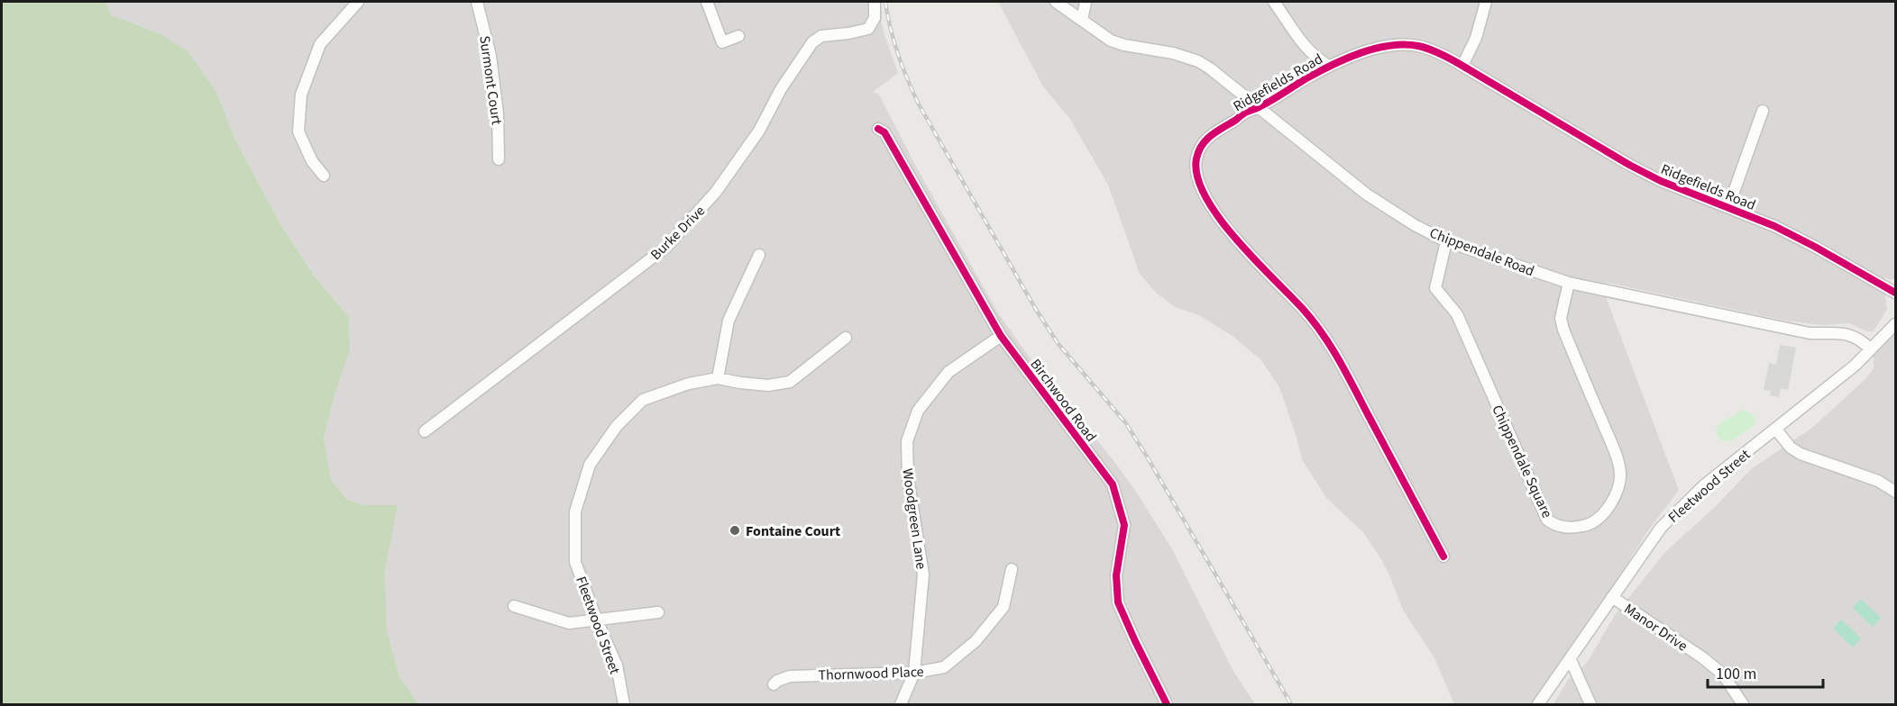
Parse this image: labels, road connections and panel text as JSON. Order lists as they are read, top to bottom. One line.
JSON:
{"streets":{"street":["Surmont Court","Ridgefields Road","Burke Drive","Chippendale Road","Birchwood Road","Chippendale Square","Fleetwood Street","Woodgreen Lane","Manor Drive","Thornwood Place"]},"crossings":[["Ridgefields Road","Chippendale Road"],["Chippendale Road","Chippendale Square"],["Chippendale Road","Fleetwood Street"],["Birchwood Road","Woodgreen Lane"],["Fleetwood Street","Manor Drive"],["Woodgreen Lane","Thornwood Place"]],"places":["Fontaine Court"],"scale_bar":"100 m"}
